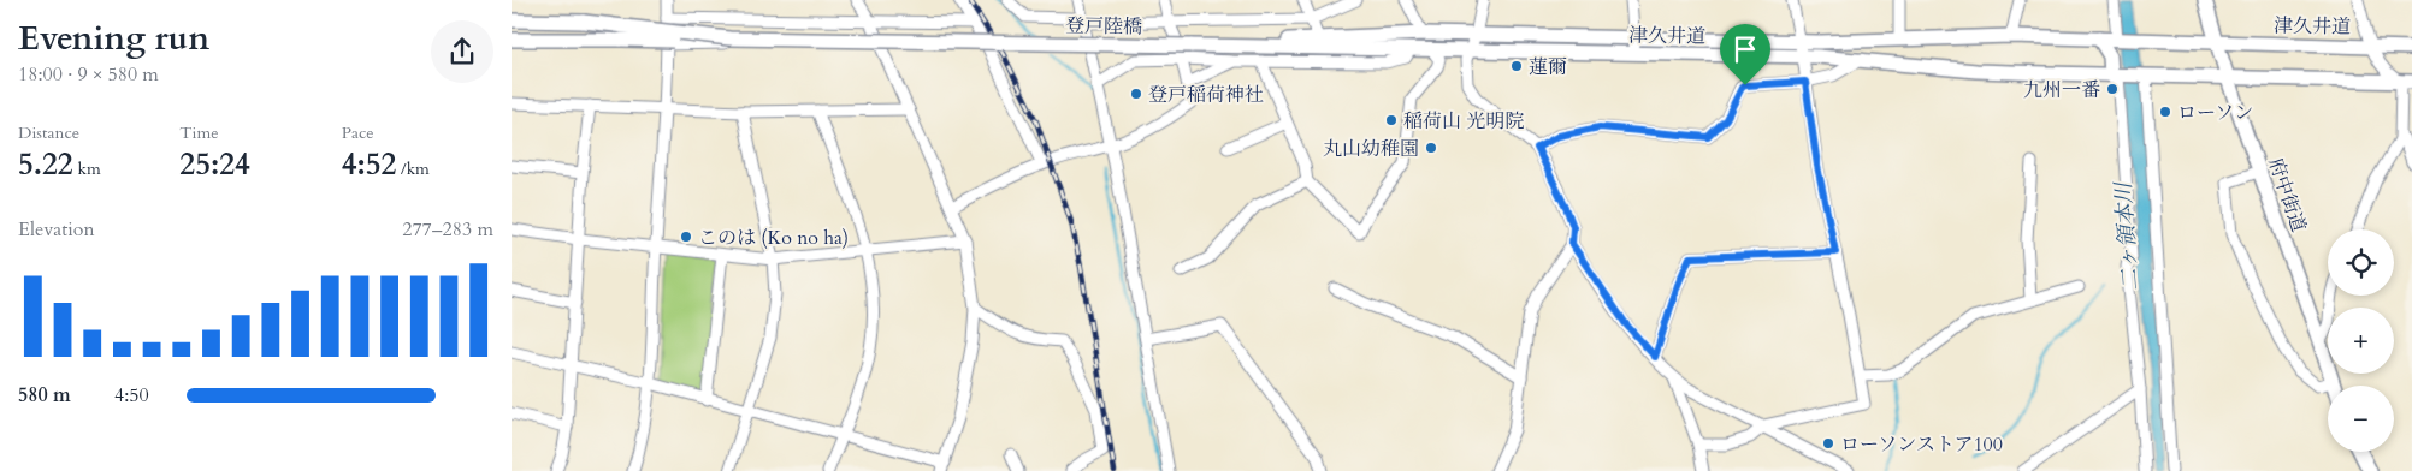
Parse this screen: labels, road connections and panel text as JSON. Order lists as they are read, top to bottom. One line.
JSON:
{"streets":{"main road":["登戸陸橋","津久井道","府中街道"]},"crossings":[["登戸陸橋","津久井道"],["津久井道","府中街道"]],"water":["二ヶ領本川"],"places":["蓮爾","九州一番","登戸稲荷神社","ローソン","稲荷山 光明院","丸山幼稚園","このは (Ko no ha)","ローソンストア100"],"page":{"heading":["Evening run","18:00 · 9 × 580 m"],"stats":[["Distance","5.22 km"],["Time","25:24"],["Pace","4:52 /km"]],"chart":["Elevation","277–283 m"],"map_buttons":["+","−"],"list":[{"name":"580 m","note":"4:50"}]}}
